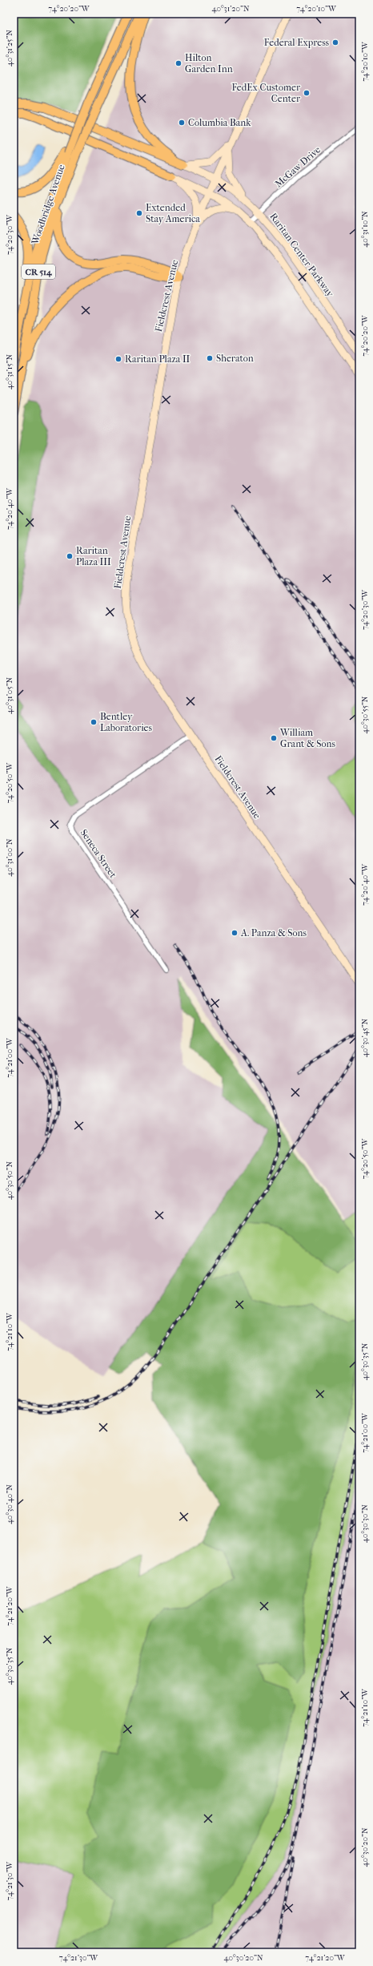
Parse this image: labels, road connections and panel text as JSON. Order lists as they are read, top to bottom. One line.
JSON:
{"streets":{"main road":["Woodbridge Avenue","CR 514"],"street":["McGaw Drive","Raritan Center Parkway","Fieldcrest Avenue","Seneca Street"]},"crossings":[["McGaw Drive","Raritan Center Parkway"],["Raritan Center Parkway","Fieldcrest Avenue"],["Fieldcrest Avenue","Seneca Street"]],"places":["Federal Express","Hilton Garden Inn","FedEx Customer Center","Columbia Bank","Extended Stay America","Sheraton","Raritan Plaza II","Raritan Plaza III","Bentley Laboratories","William Grant & Sons","A. Panza & Sons"],"coordinates":["74°20'20\"W","40°31'20\"N","74°20'10\"W","40°31'25\"N","40°31'10\"N","74°20'30\"W","40°31'15\"N","74°20'40\"W","40°31'05\"N","40°30'55\"N","74°20'50\"W","40°31'00\"N","40°30'45\"N","74°21'00\"W","40°30'50\"N","74°21'10\"W","40°30'35\"N","40°30'40\"N","40°30'30\"N","74°21'20\"W","40°30'20\"N","74°21'30\"W"]}
